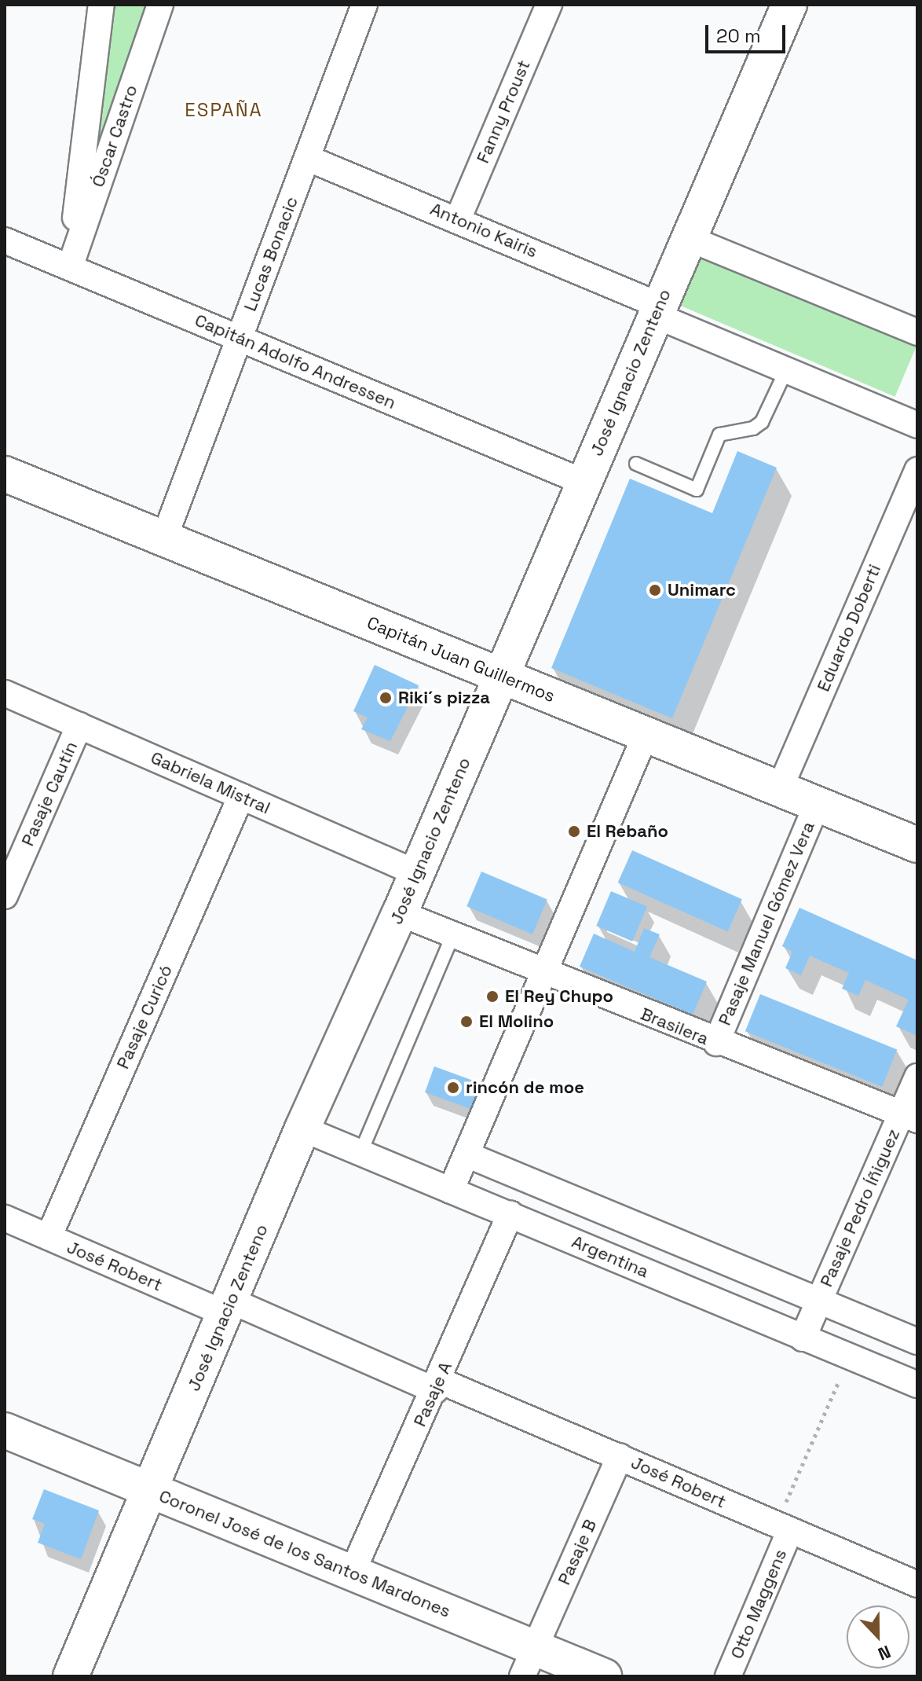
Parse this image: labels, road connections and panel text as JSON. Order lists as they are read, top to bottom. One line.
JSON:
{"streets":{"street":["Fanny Proust","Óscar Castro","Antonio Kairis","Lucas Bonacic","Capitán Adolfo Andressen","José Ignacio Zenteno","Eduardo Doberti","Capitán Juan Guillermos","Gabriela Mistral","Pasaje Cautín","Pasaje Manuel Gómez Vera","Pasaje Curicó","Brasilera","Pasaje Pedro Íñiguez","Argentina","José Robert","Pasaje A","Pasaje B","Coronel José de los Santos Mardones","Otto Maggens"]},"crossings":[["Fanny Proust","Antonio Kairis"],["Óscar Castro","Capitán Adolfo Andressen"],["Antonio Kairis","Lucas Bonacic"],["Antonio Kairis","José Ignacio Zenteno"],["Lucas Bonacic","Capitán Adolfo Andressen"],["Lucas Bonacic","Capitán Juan Guillermos"],["Capitán Adolfo Andressen","José Ignacio Zenteno"],["José Ignacio Zenteno","Capitán Juan Guillermos"],["José Ignacio Zenteno","Gabriela Mistral"],["José Ignacio Zenteno","Brasilera"],["José Ignacio Zenteno","Argentina"],["José Ignacio Zenteno","José Robert"],["José Ignacio Zenteno","Coronel José de los Santos Mardones"],["Eduardo Doberti","Capitán Juan Guillermos"],["Capitán Juan Guillermos","Pasaje Manuel Gómez Vera"],["Gabriela Mistral","Pasaje Cautín"],["Gabriela Mistral","Pasaje Curicó"],["Pasaje Manuel Gómez Vera","Brasilera"],["Pasaje Curicó","José Robert"],["Brasilera","Pasaje Pedro Íñiguez"],["Pasaje Pedro Íñiguez","Argentina"],["Argentina","Pasaje A"],["José Robert","Pasaje A"],["José Robert","Pasaje B"],["José Robert","Otto Maggens"],["Pasaje A","Coronel José de los Santos Mardones"],["Pasaje B","Coronel José de los Santos Mardones"]],"districts":["ESPAÑA"],"places":["Unimarc","Riki´s pizza","El Rebaño","El Rey Chupo","El Molino","rincón de moe"],"scale_bar":"20 m","north":"bottom"}
